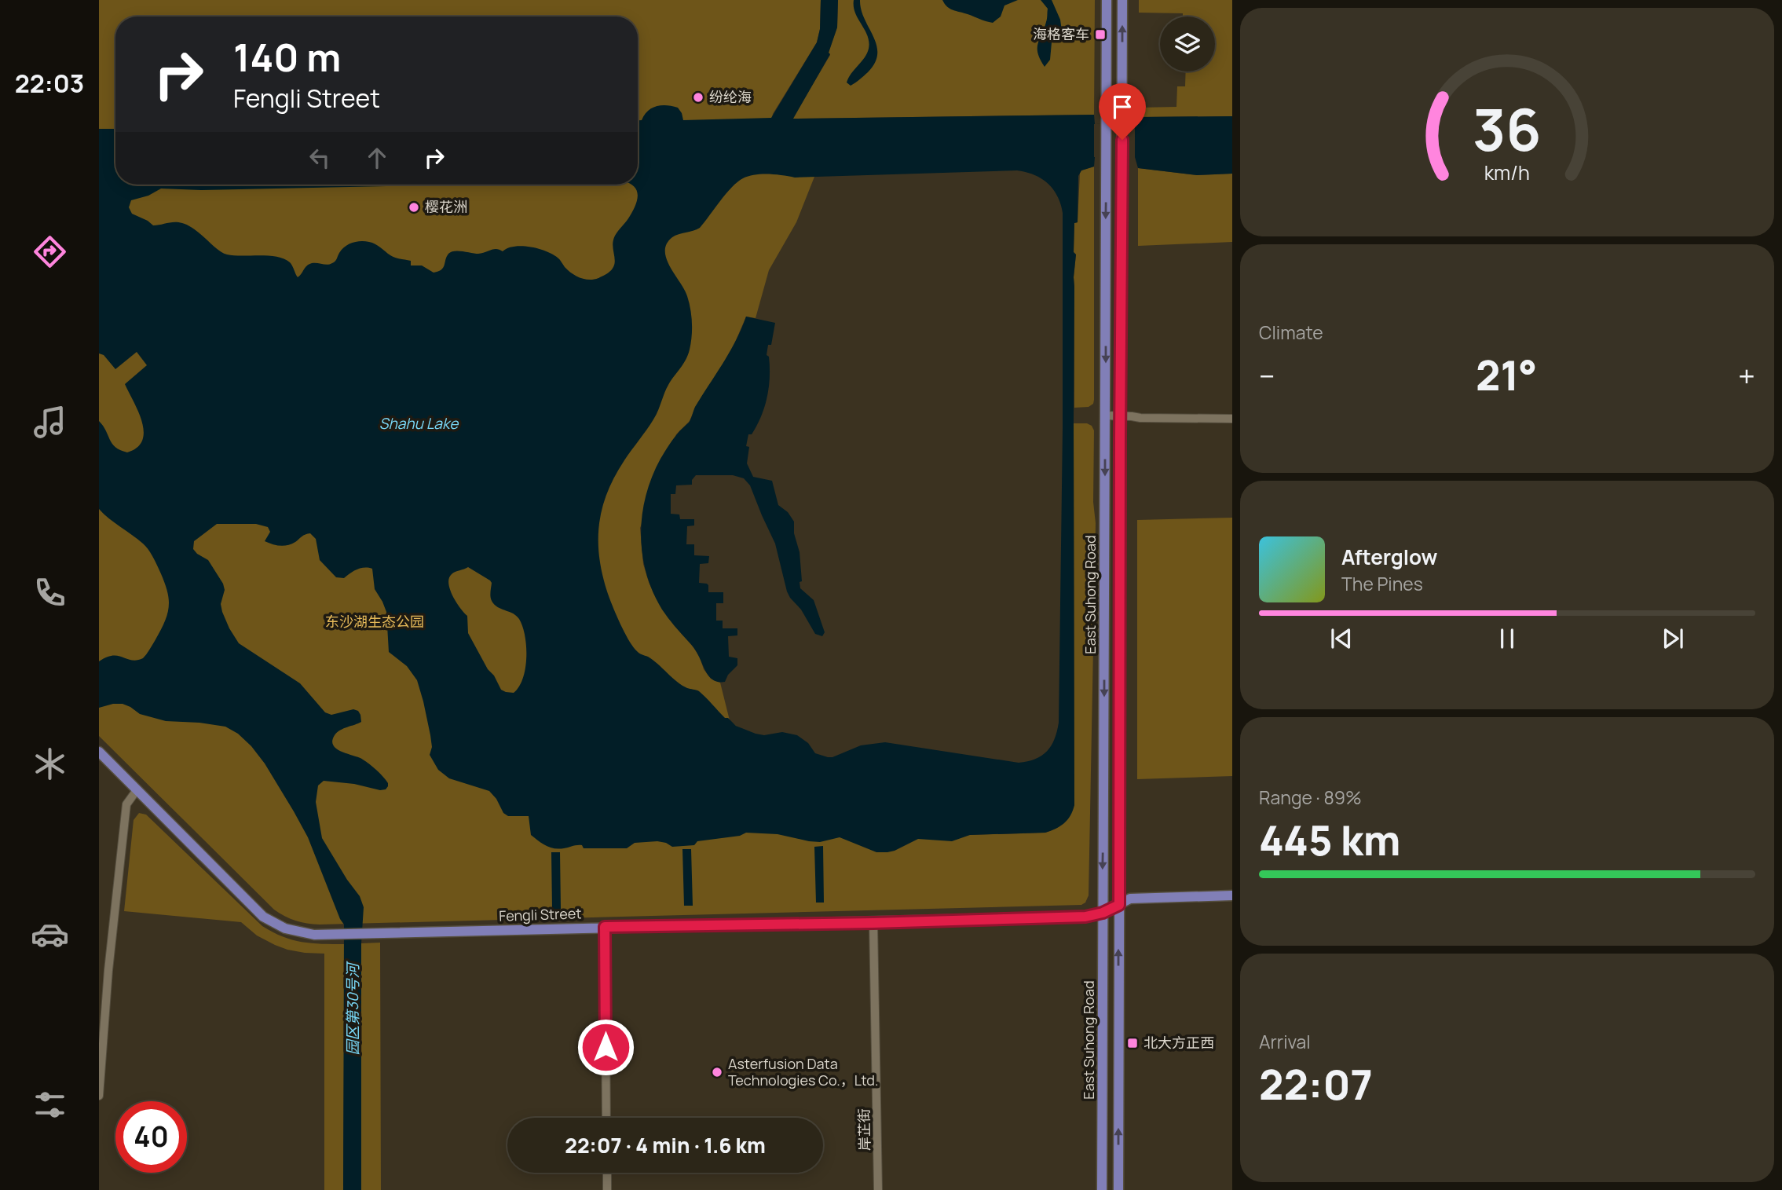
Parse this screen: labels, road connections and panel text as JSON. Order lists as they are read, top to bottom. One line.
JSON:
{"streets":{"main road":["East Suhong Road","Fengli Street"],"street":["岸芷街"]},"crossings":[["East Suhong Road","Fengli Street"],["Fengli Street","岸芷街"]],"water":["Shahu Lake","园区第30号河"],"parks":["东沙湖生态公园"],"places":{"transit":["海格客车","北大方正西"],"other":["纷纶海","樱花洲","Asterfusion Data Technologies Co.，Ltd."]},"page":{"tabs":"22:03","turn":["140 m","Fengli Street"],"tile":["Climate",["Range · 89%","445 km"],["Arrival","22:07"]],"heat":["−","21°","+"],"song":["Afterglow","The Pines"],"limit":"40","trip":"22:07 · 4 min · 1.6 km","gauge":["36","km/h"]}}
